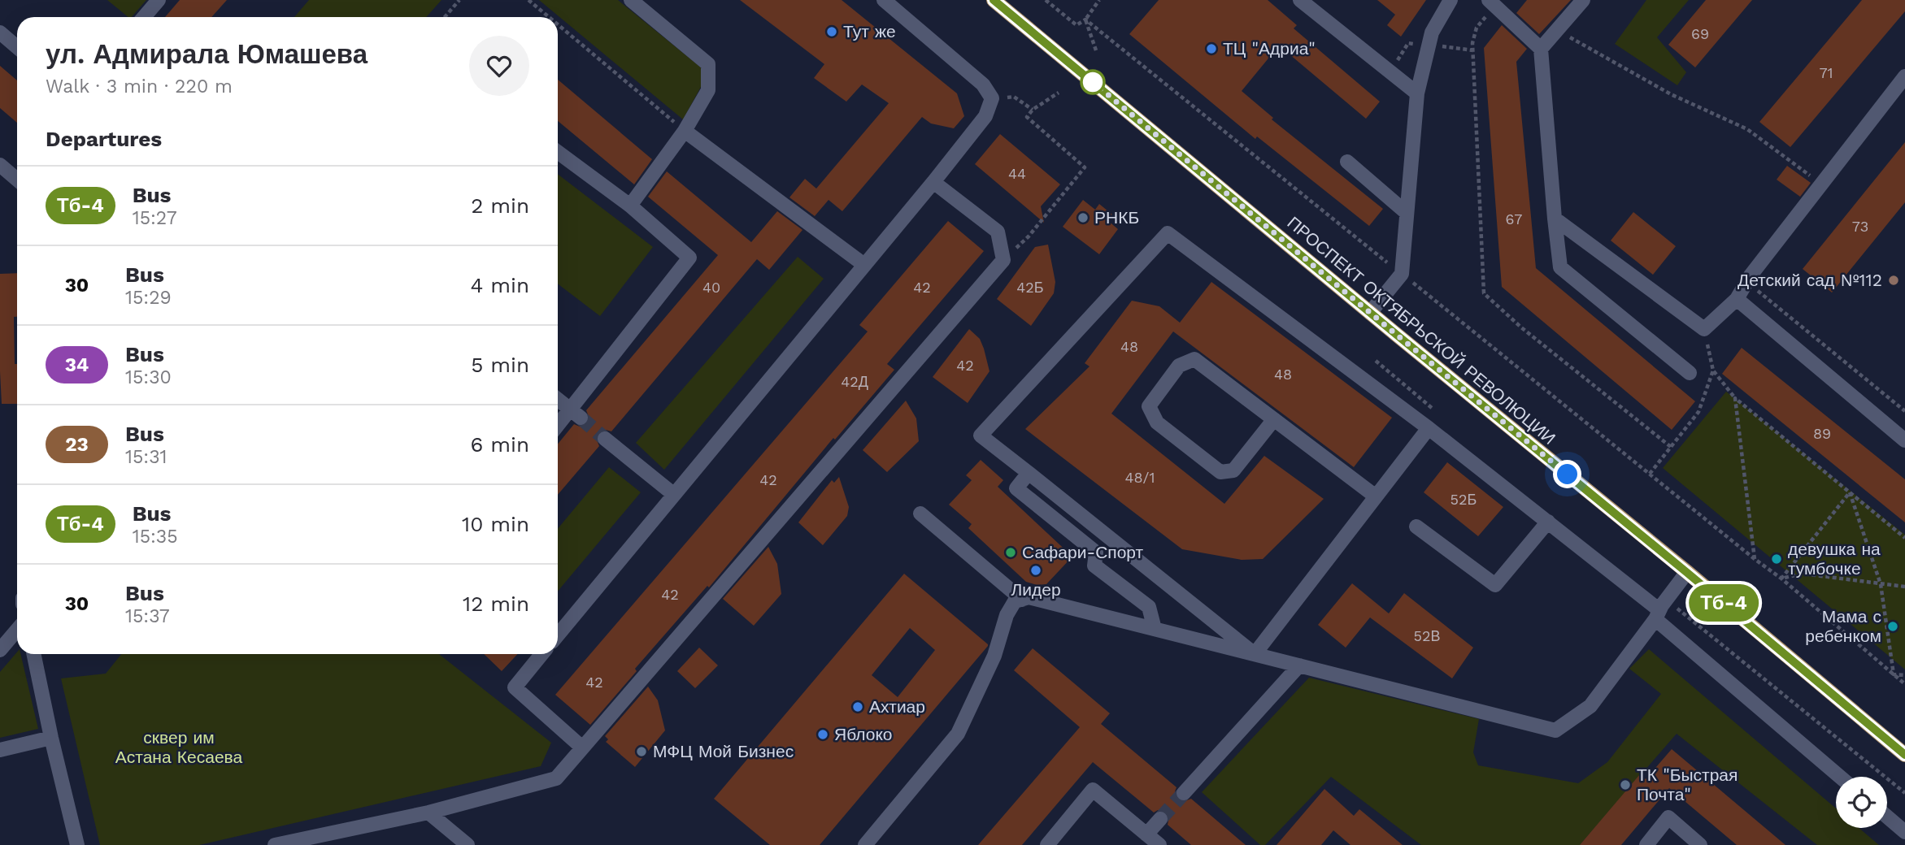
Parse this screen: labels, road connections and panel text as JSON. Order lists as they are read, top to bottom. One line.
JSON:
{"streets":{"main road":["ПРОСПЕКТ ОКТЯБРЬСКОЙ РЕВОЛЮЦИИ"]},"parks":["сквер им Астана Кесаева"],"places":["Тут же","ТЦ \"Адриа\"","РНКБ","Детский сад №112","Сафари-Спорт","девушка на тумбочке","Лидер","Мама с ребенком","Ахтиар","Яблоко","МФЦ Мой Бизнес","ТК \"Быстрая Почта\""],"lines":["bus line Тб-4"],"house_numbers":["69","71","44","67","73","40","42","42Б","48","42","48","42Д","89","48/1","42","52Б","42","52В","42"],"page":{"on_map":"Тб-4","heading":[["ул. Адмирала Юмашева","Walk · 3 min · 220 m"],"Departures"],"list":[{"mark":"Тб-4","name":"Bus","note":"15:27","value":"2 min"},{"mark":"30","name":"Bus","note":"15:29","value":"4 min"},{"mark":"34","name":"Bus","note":"15:30","value":"5 min"},{"mark":"23","name":"Bus","note":"15:31","value":"6 min"},{"mark":"Тб-4","name":"Bus","note":"15:35","value":"10 min"},{"mark":"30","name":"Bus","note":"15:37","value":"12 min"}]}}
